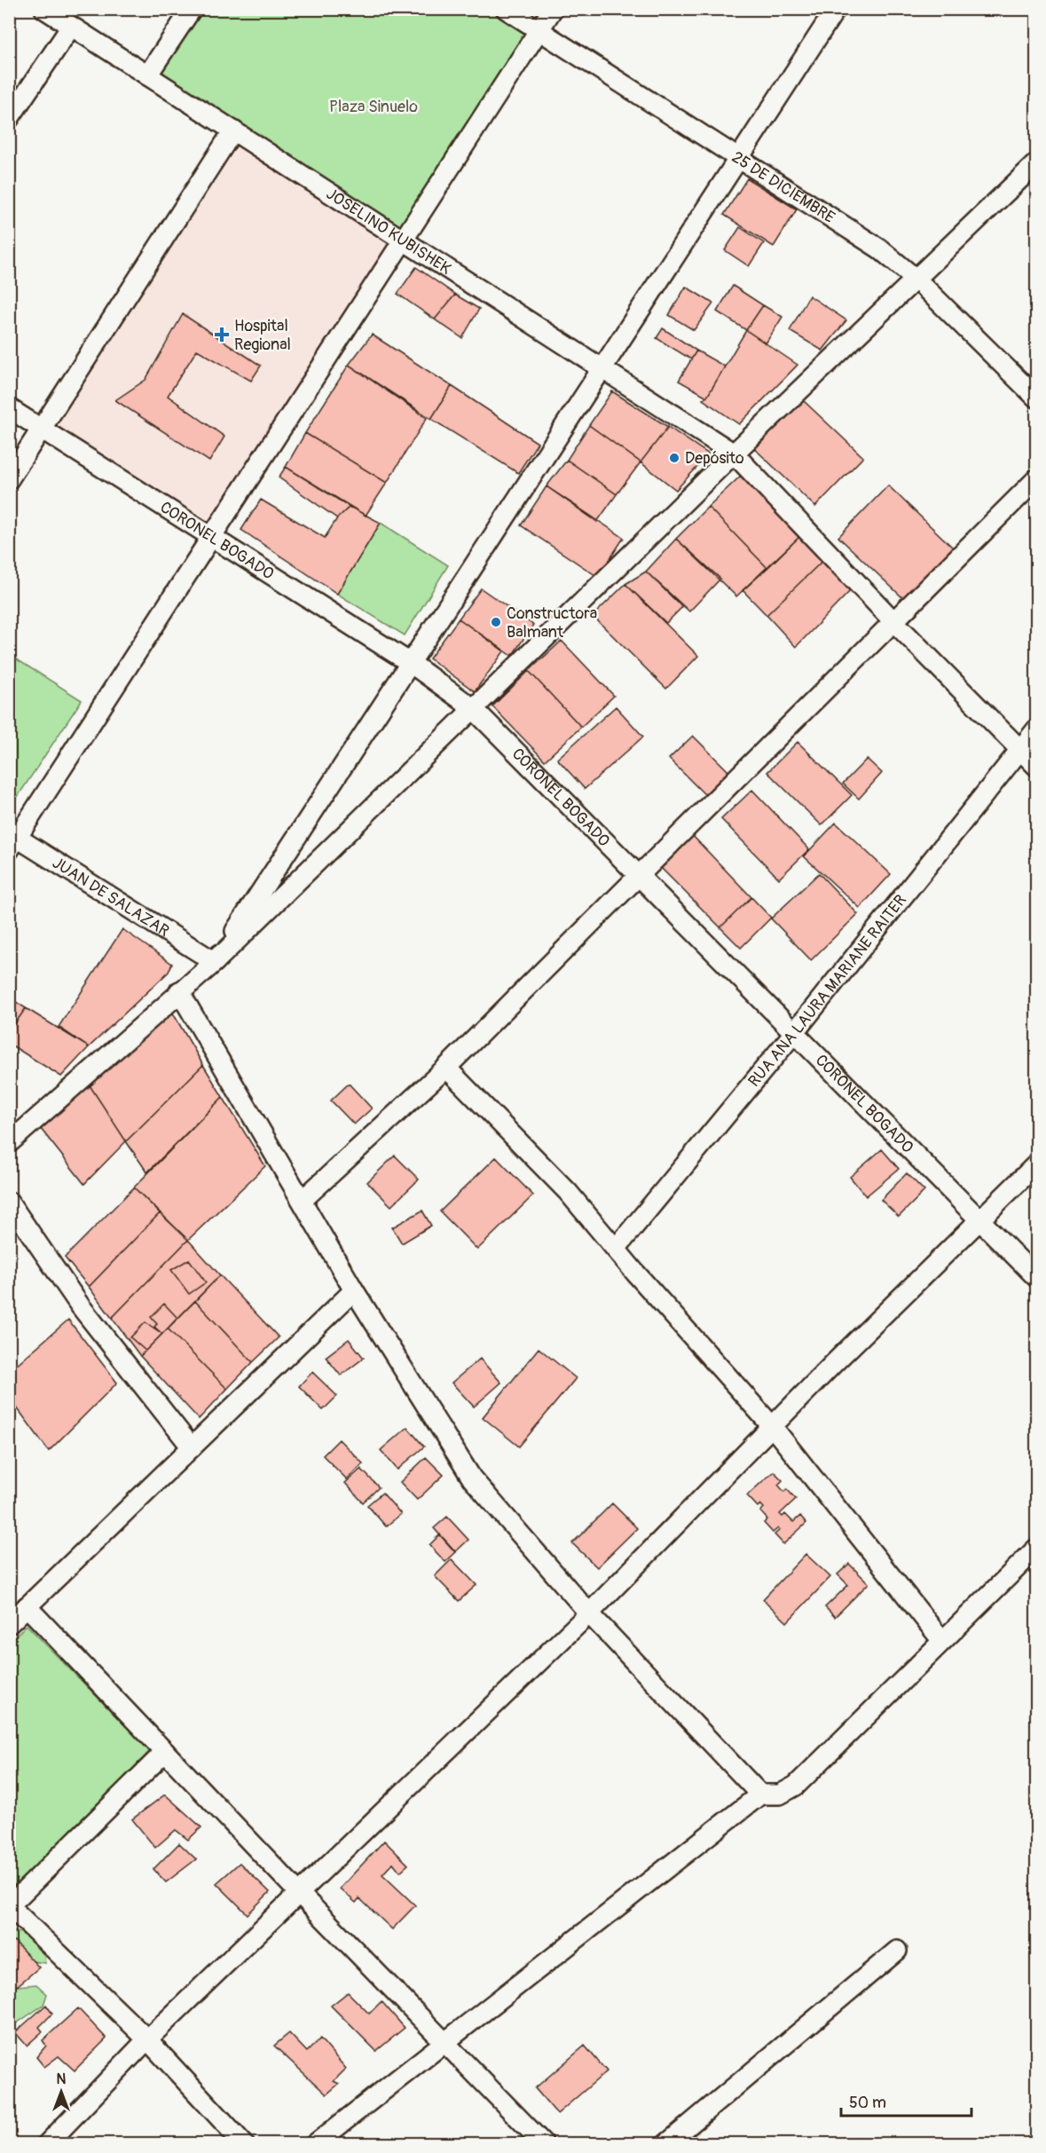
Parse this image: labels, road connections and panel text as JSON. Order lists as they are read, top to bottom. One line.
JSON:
{"streets":{"street":["25 DE DICIEMBRE","JOSELINO KUBISHEK","CORONEL BOGADO","JUAN DE SALAZAR","RUA ANA LAURA MARIANE RAITER"]},"crossings":[["JOSELINO KUBISHEK","RUA ANA LAURA MARIANE RAITER"],["CORONEL BOGADO","RUA ANA LAURA MARIANE RAITER"]],"parks":["Plaza Sinuelo"],"places":{"health":["Hospital Regional"],"other":["Depósito","Constructora Balmant"]},"scale_bar":"50 m","north":"top"}
